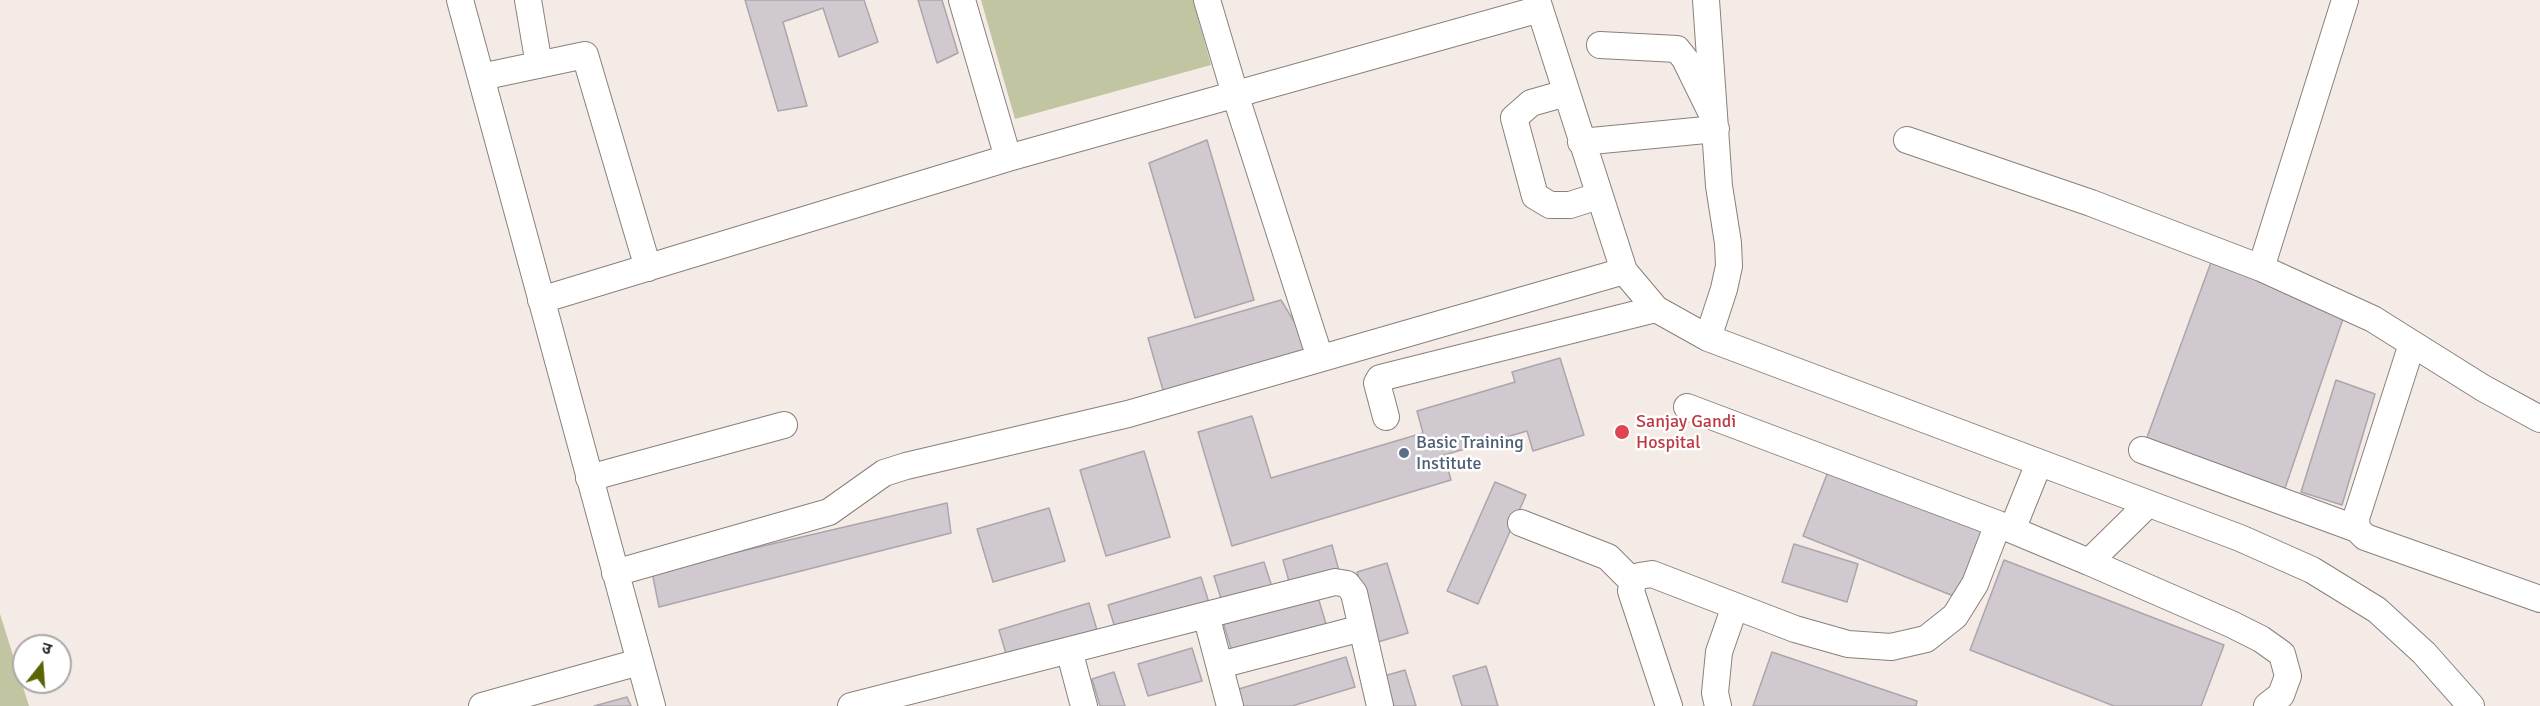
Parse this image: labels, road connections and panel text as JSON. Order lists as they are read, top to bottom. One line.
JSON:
{"places":["Sanjay Gandi Hospital","Basic Training Institute"],"north":"top"}
